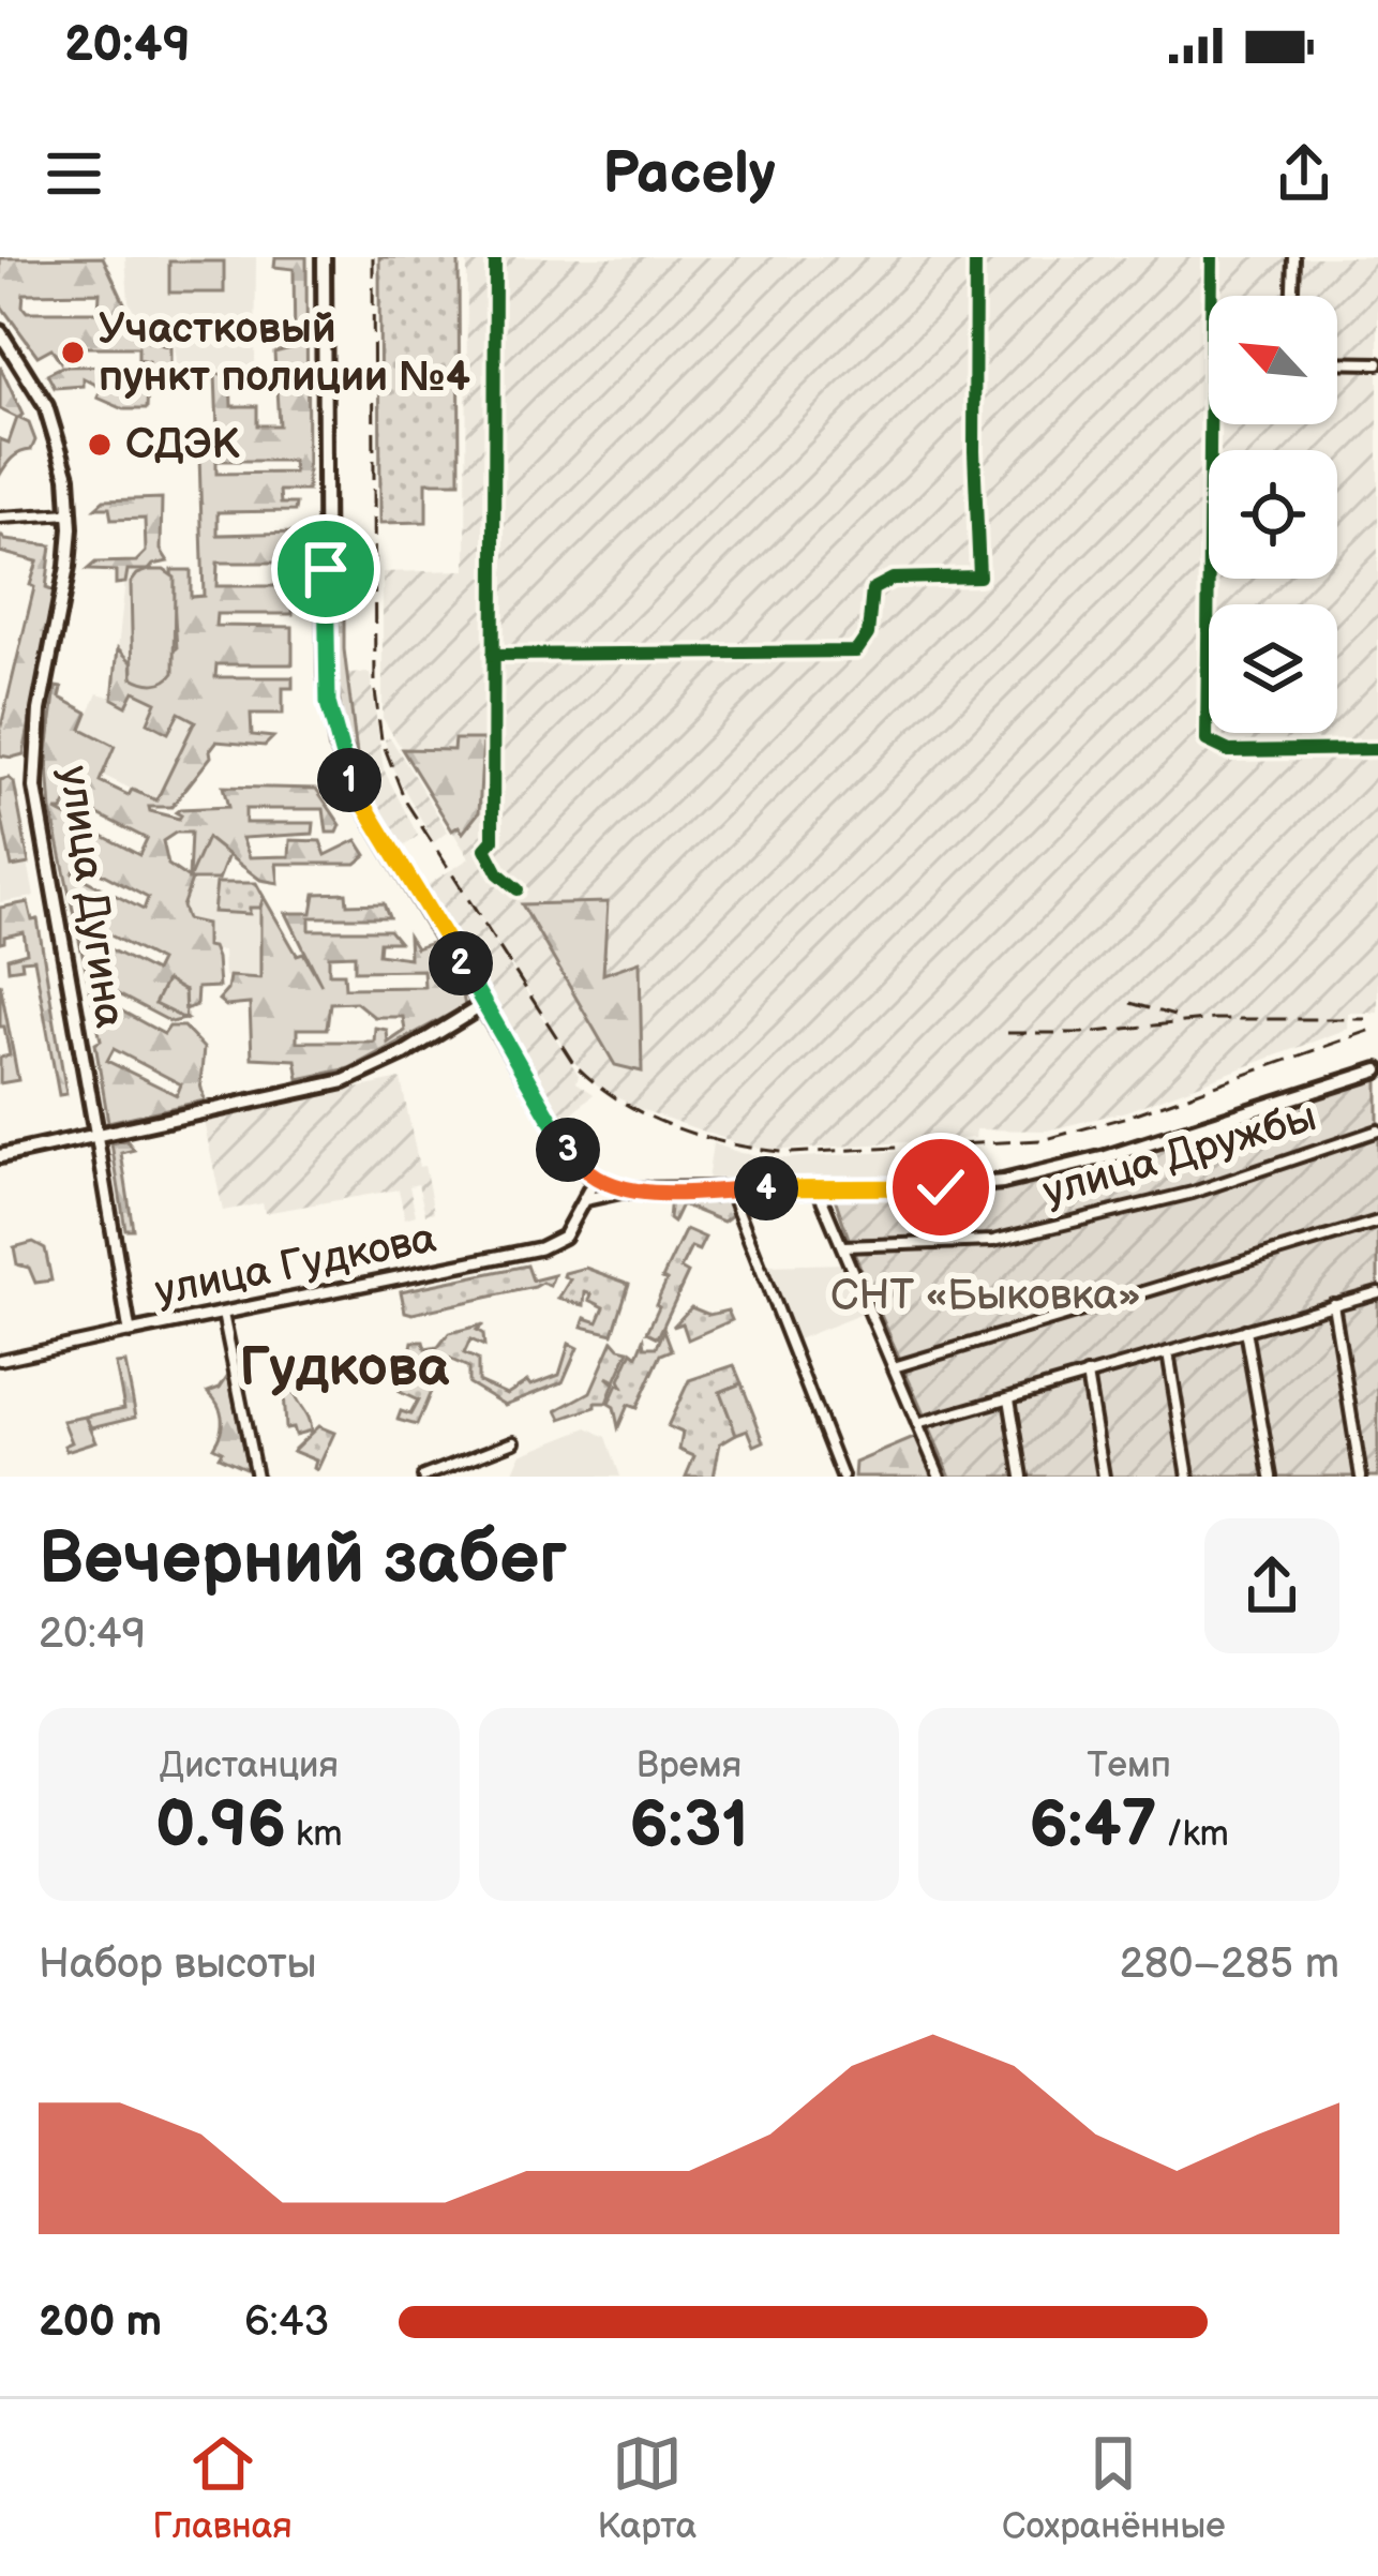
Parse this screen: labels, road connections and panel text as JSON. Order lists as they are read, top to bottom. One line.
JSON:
{"streets":{"main road":["улица Дугина"],"street":["улица Дружбы","улица Гудкова"]},"crossings":[["улица Дугина","улица Гудкова"]],"districts":["Гудкова"],"parks":["СНТ «Быковка»"],"places":["Участковый пункт полиции №4","СДЭК"],"north":"top left","page":{"status":"20:49","header":"Pacely","pins":["1","2","3","4"],"heading":["Вечерний забег","20:49"],"stats":[["Дистанция","0.96 km"],["Время","6:31"],["Темп","6:47 /km"]],"chart":["Набор высоты","280–285 m"],"list":[{"name":"200 m","note":"6:43"}],"tabs":["Главная","Карта","Сохранённые"]}}
